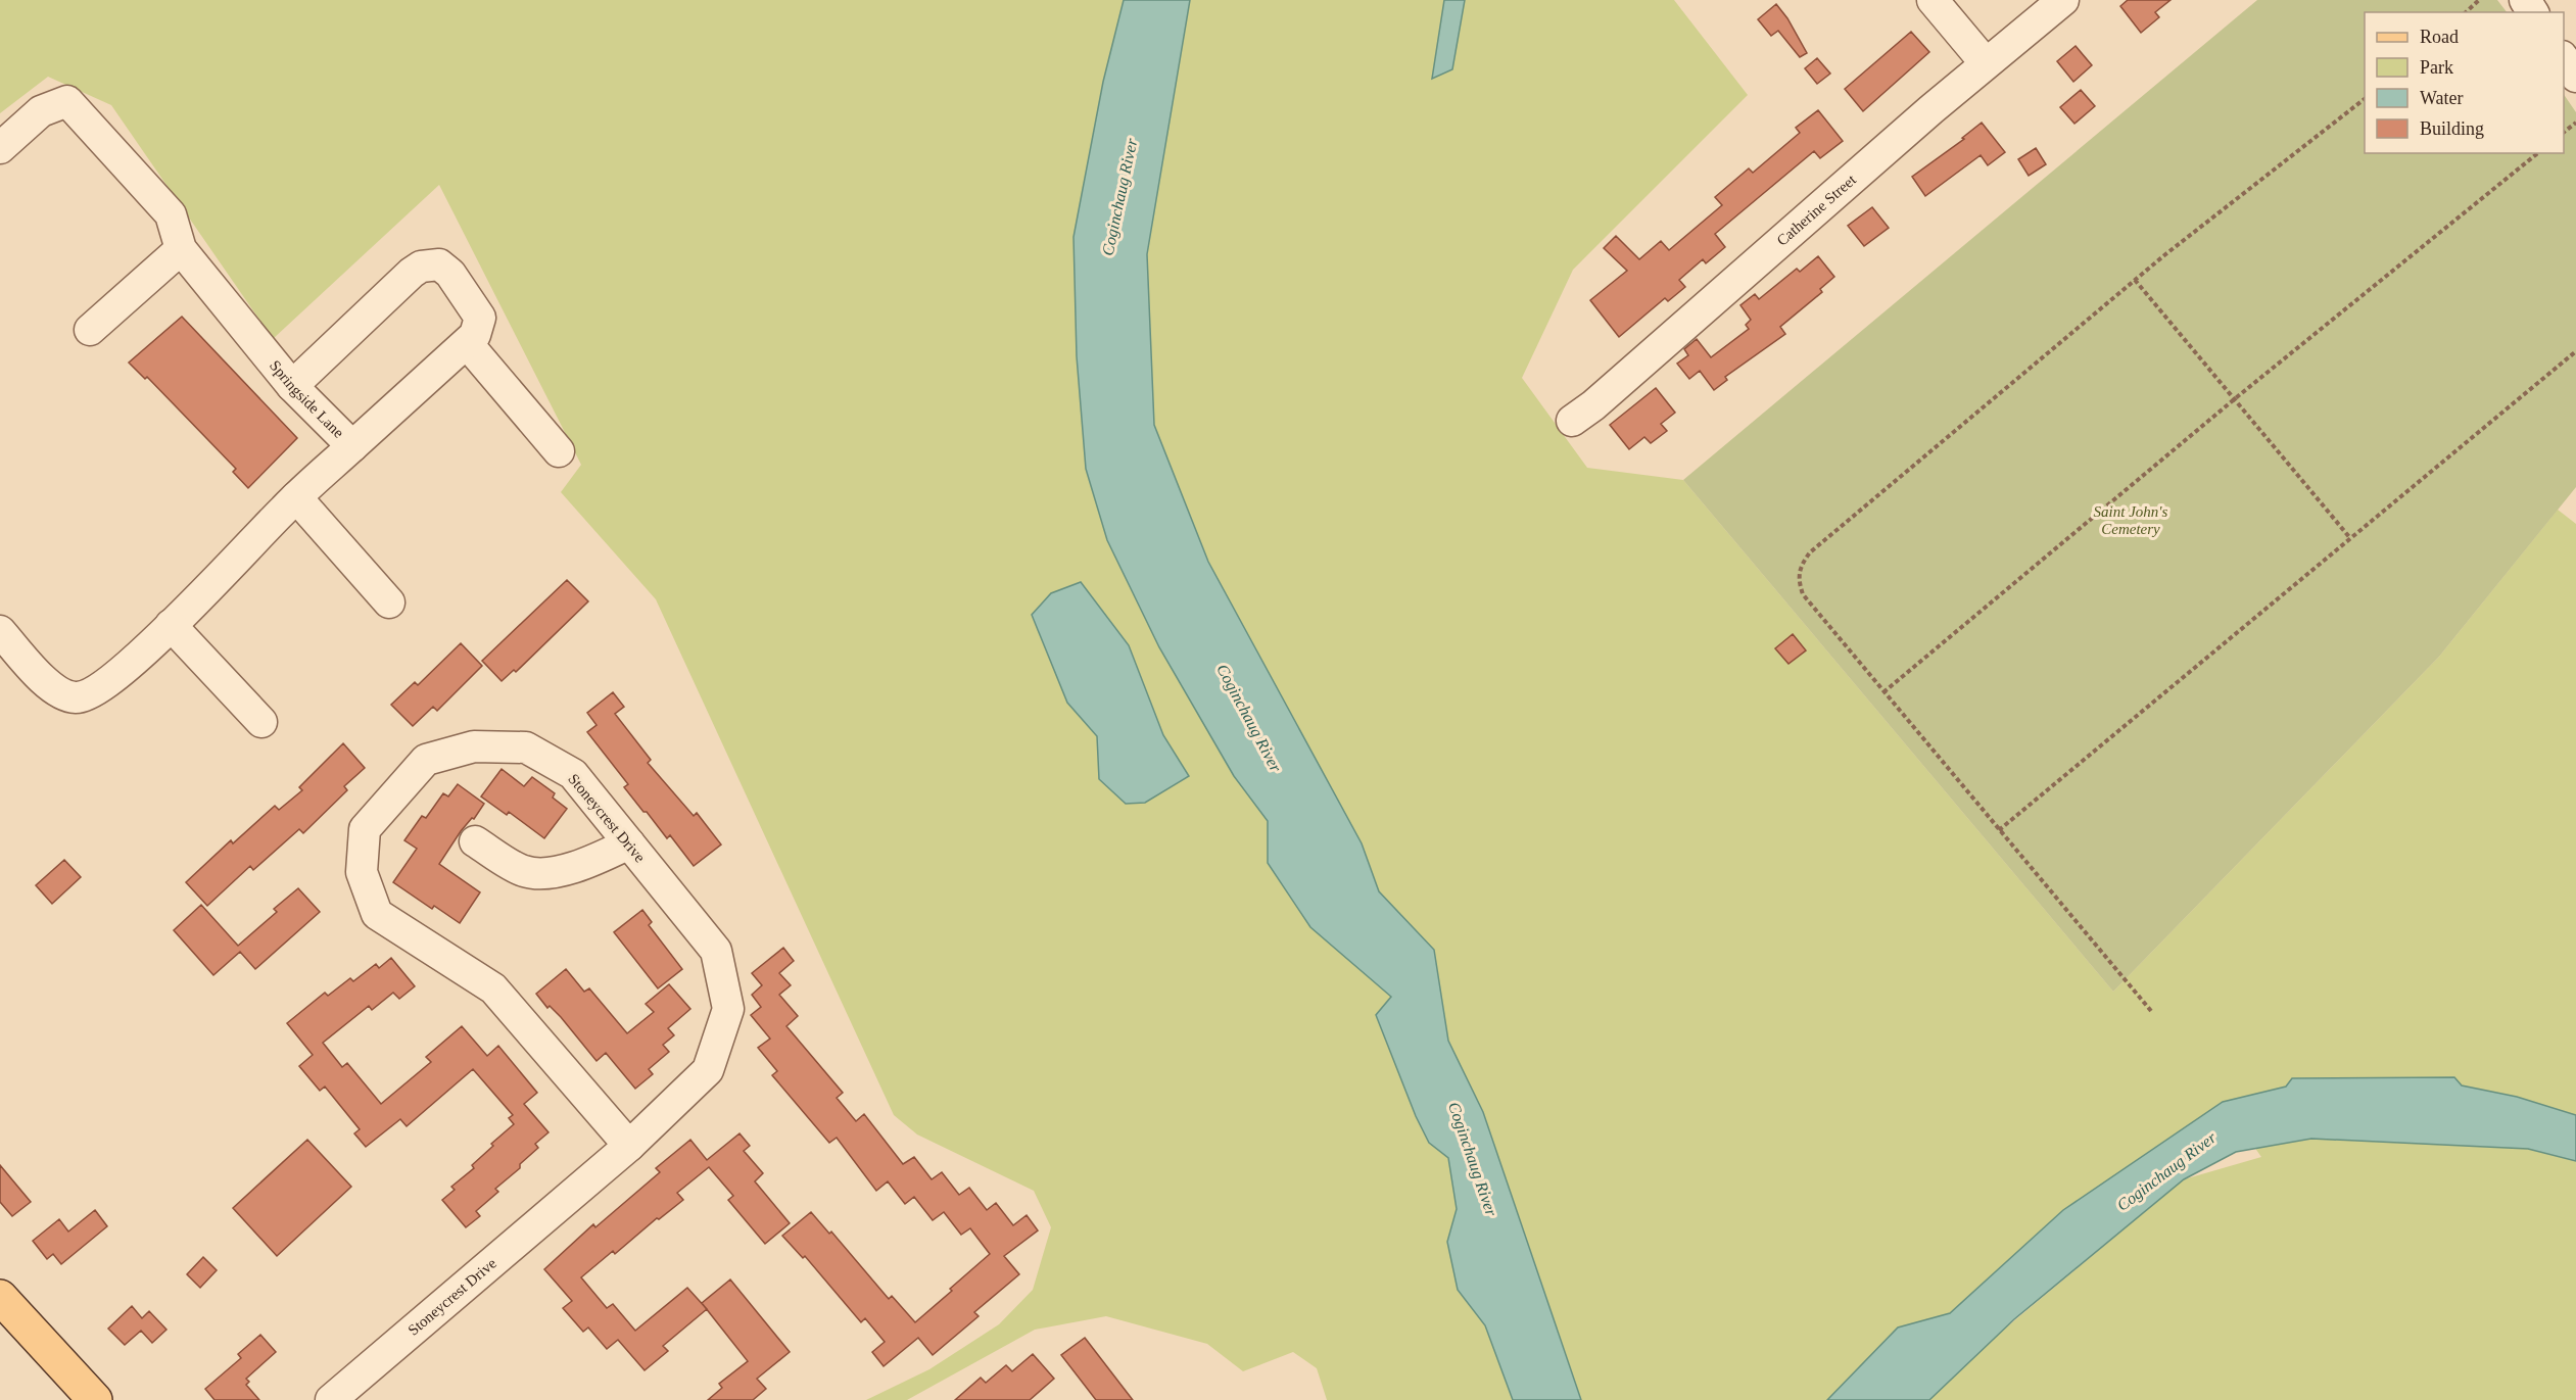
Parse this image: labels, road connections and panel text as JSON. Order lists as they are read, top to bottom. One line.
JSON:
{"streets":{"street":["Catherine Street","Springside Lane","Stoneycrest Drive"]},"water":["Coginchaug River"],"parks":["Saint John's Cemetery"],"legend":["Road","Park","Water","Building"]}
